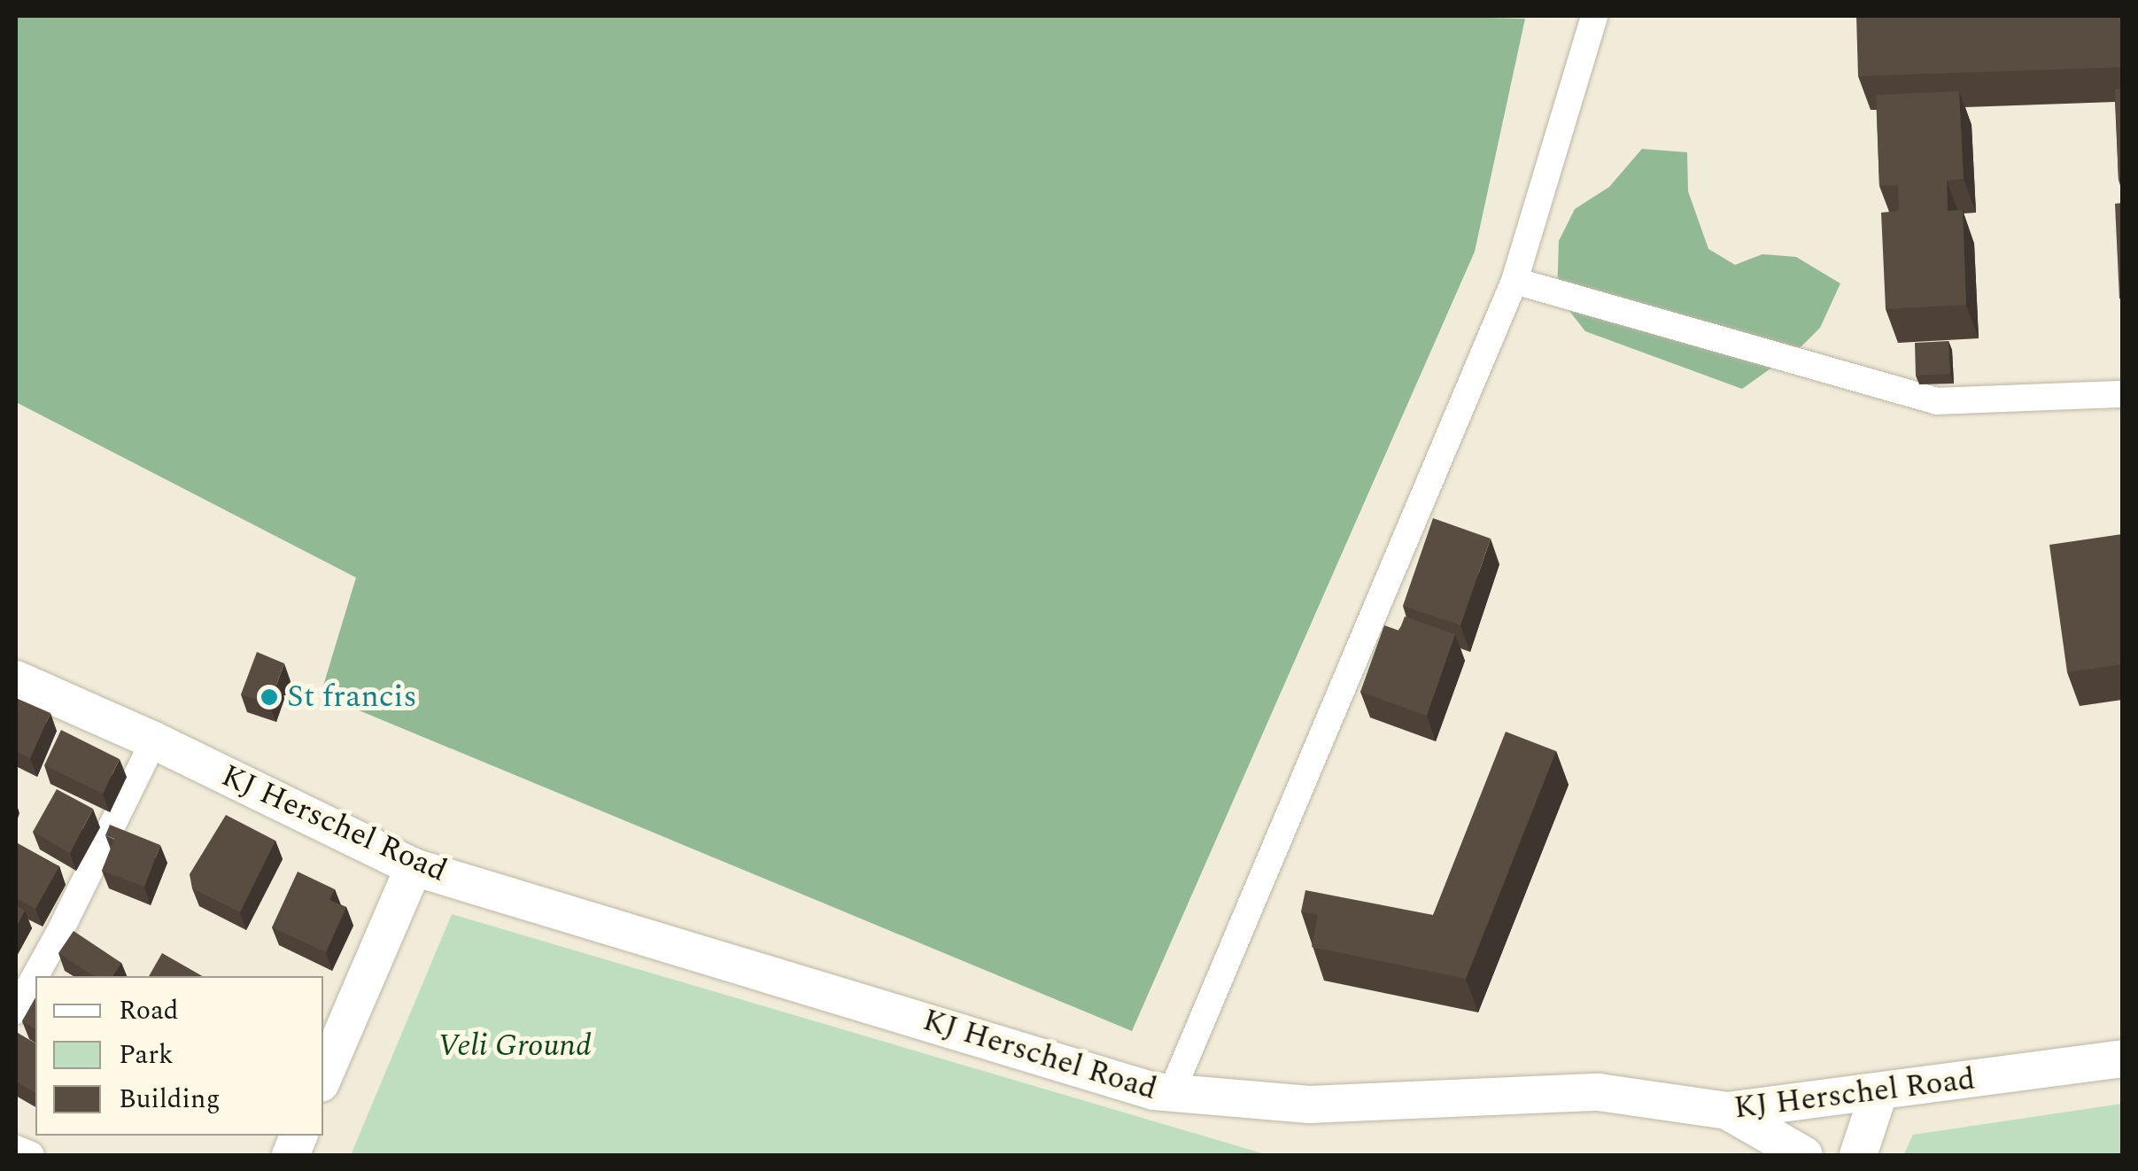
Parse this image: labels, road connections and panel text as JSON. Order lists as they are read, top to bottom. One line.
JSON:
{"streets":{"main road":["KJ Herschel Road"]},"parks":["Veli Ground"],"places":["St francis"],"legend":["Road","Park","Building"]}
